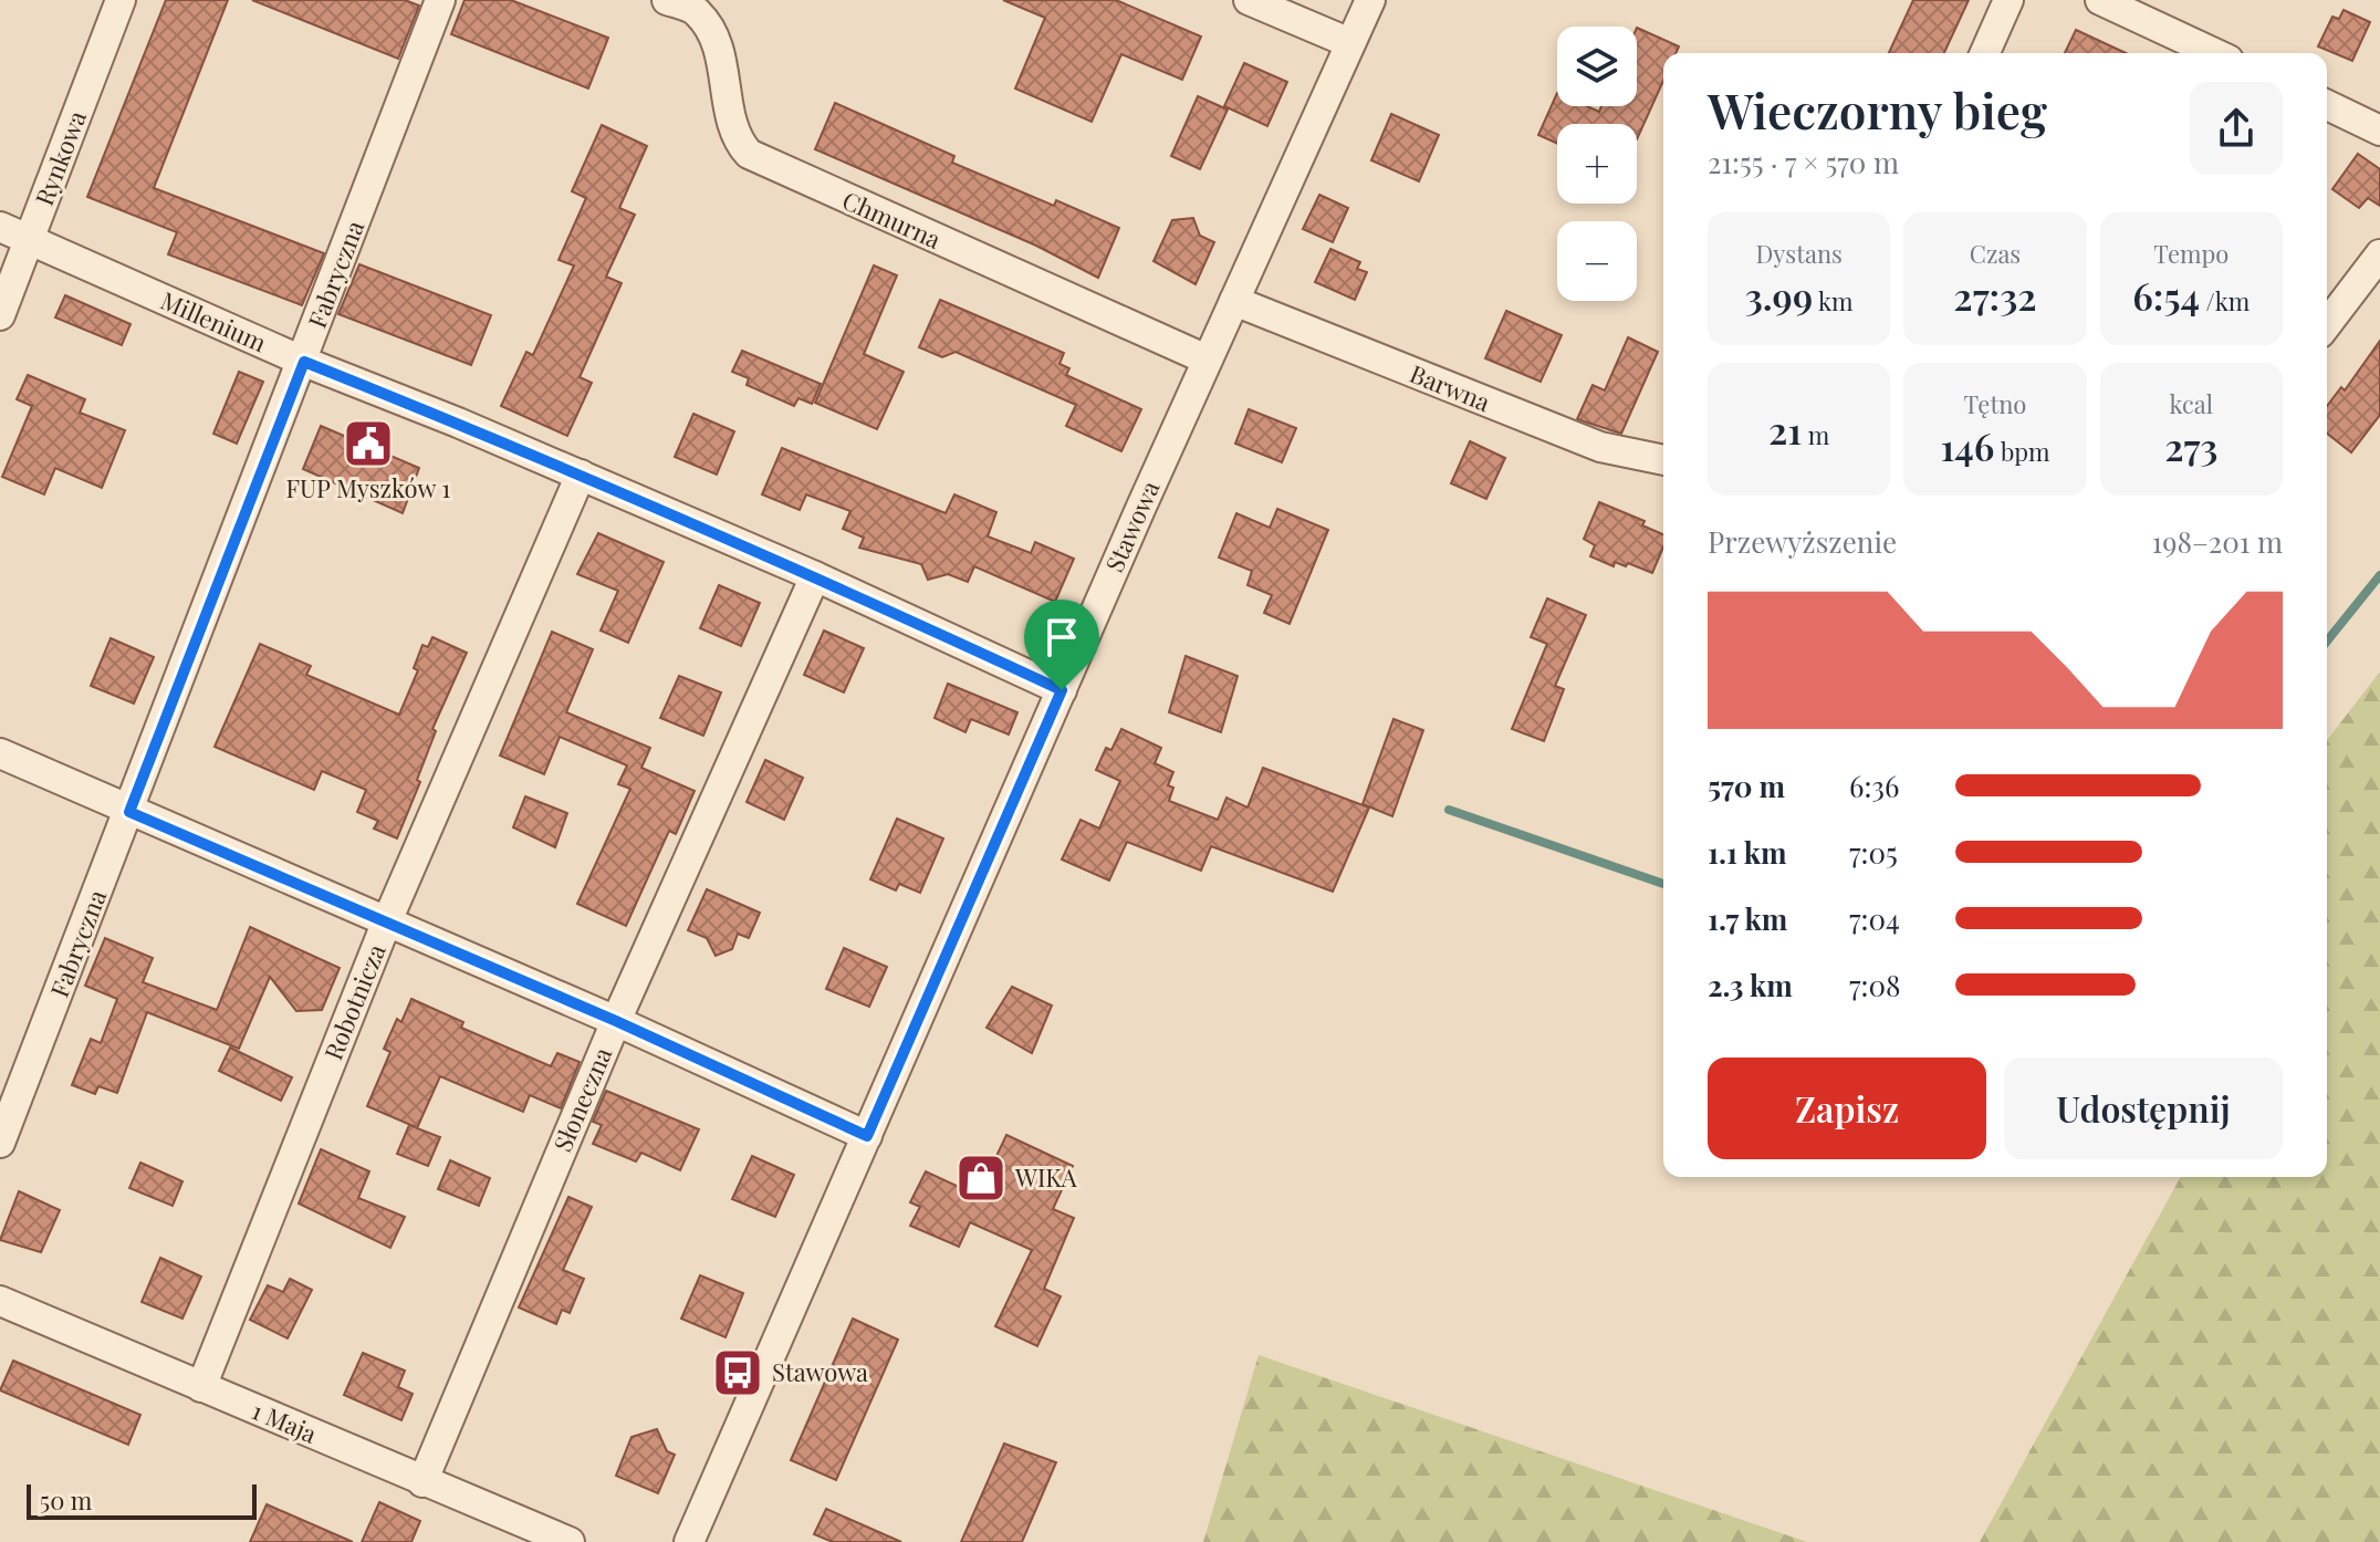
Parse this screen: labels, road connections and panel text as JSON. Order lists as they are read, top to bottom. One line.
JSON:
{"streets":{"street":["Rynkowa","Chmurna","Fabryczna","Millenium","Barwna","Stawowa","Robotnicza","Słoneczna","1 Maja"]},"crossings":[["Rynkowa","Millenium"],["Chmurna","Stawowa"],["Fabryczna","Millenium"],["Millenium","Stawowa"],["Millenium","Robotnicza"],["Millenium","Słoneczna"],["Barwna","Stawowa"],["Robotnicza","1 Maja"],["Słoneczna","1 Maja"]],"places":{"public building":["FUP Myszków 1"],"shop":["WIKA"],"bus stop":["Stawowa"]},"scale_bar":"50 m","page":{"map_buttons":["+","−"],"heading":["Wieczorny bieg","21:55 · 7 × 570 m"],"stats":[["Dystans","3.99 km"],["Czas","27:32"],["Tempo","6:54 /km"],["21 m"],["Tętno","146 bpm"],["kcal","273"]],"chart":["Przewyższenie","198–201 m"],"list":[{"name":"570 m","note":"6:36"},{"name":"1.1 km","note":"7:05"},{"name":"1.7 km","note":"7:04"},{"name":"2.3 km","note":"7:08"}],"buttons":["Zapisz","Udostępnij"],"scale":"50 m"}}
